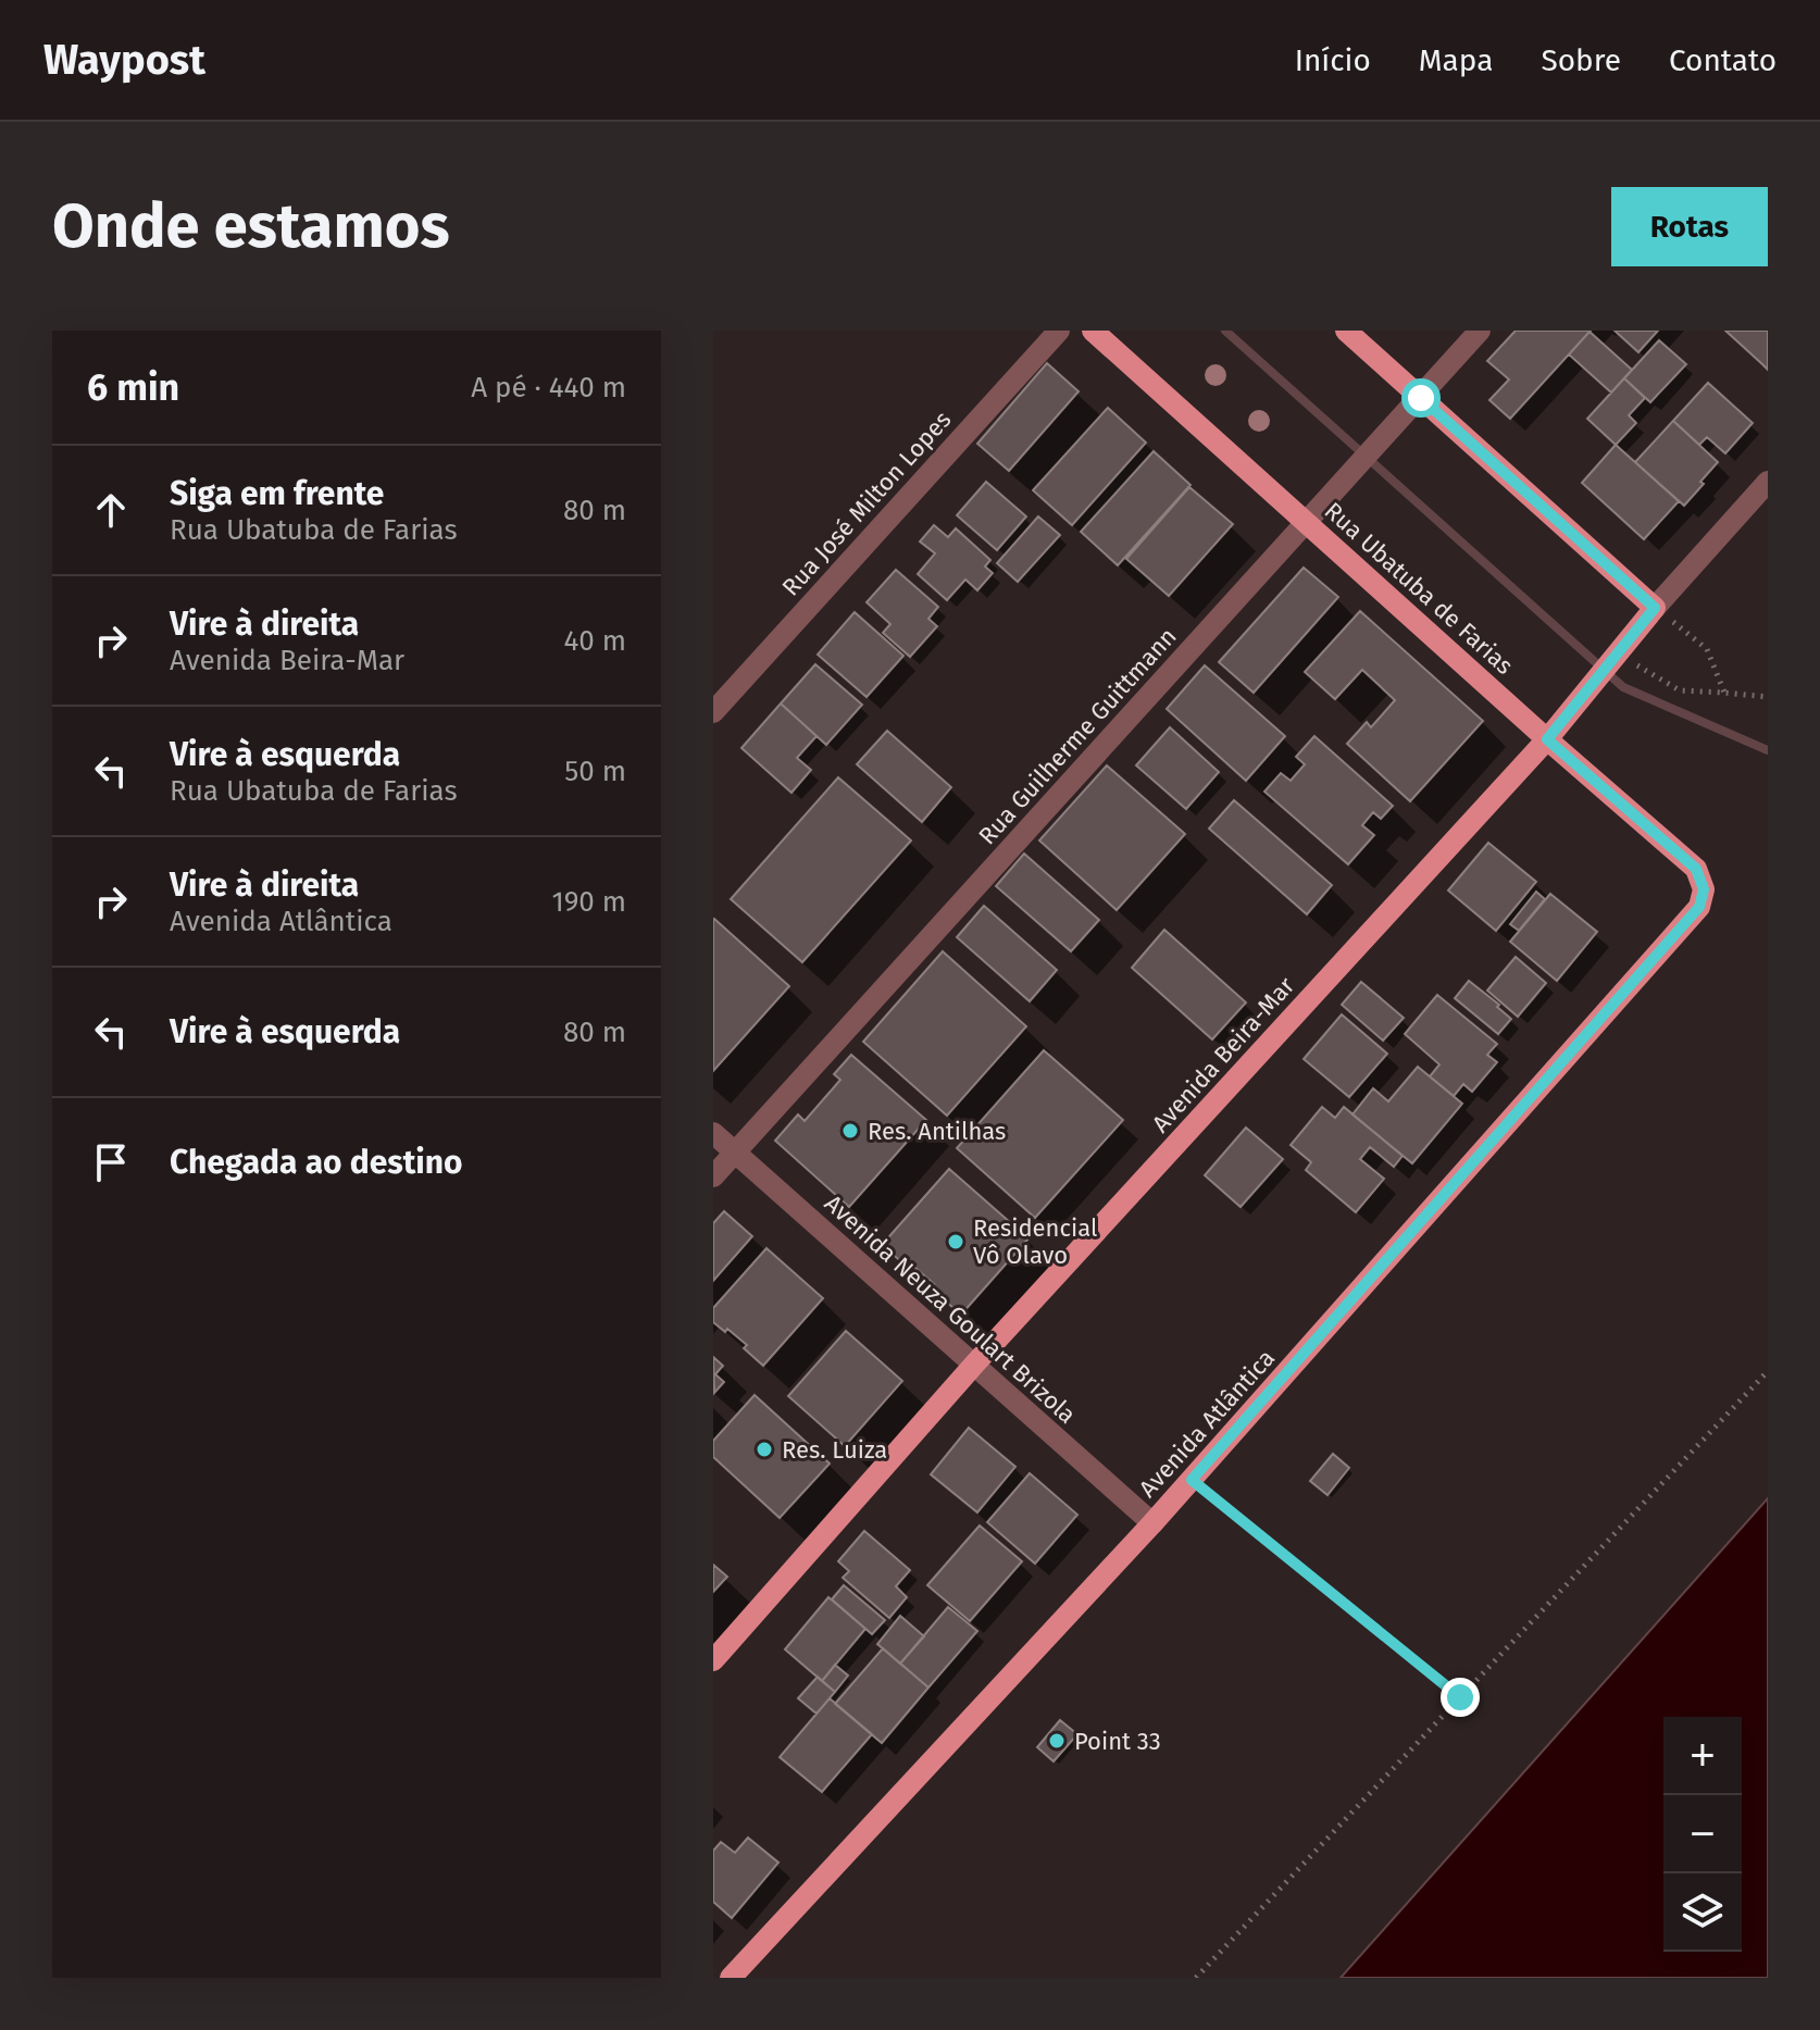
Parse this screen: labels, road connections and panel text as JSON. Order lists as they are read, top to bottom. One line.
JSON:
{"streets":{"main road":["Rua Ubatuba de Farias","Avenida Beira-Mar","Avenida Atlântica"],"street":["Rua José Milton Lopes","Rua Guilherme Guittmann","Avenida Neuza Goulart Brizola"]},"crossings":[["Rua Ubatuba de Farias","Rua Guilherme Guittmann"],["Rua Ubatuba de Farias","Avenida Beira-Mar"],["Rua Ubatuba de Farias","Avenida Atlântica"],["Rua Guilherme Guittmann","Avenida Neuza Goulart Brizola"],["Avenida Beira-Mar","Avenida Neuza Goulart Brizola"],["Avenida Neuza Goulart Brizola","Avenida Atlântica"]],"places":["Res. Antilhas","Residencial Vô Olavo","Res. Luiza","Point 33"],"page":{"header":"Waypost","nav":["Início","Mapa","Sobre","Contato"],"buttons":"Rotas","title":"Onde estamos","heading":["6 min","A pé · 440 m"],"list":[["Siga em frente","Rua Ubatuba de Farias","80 m"],["Vire à direita","Avenida Beira-Mar","40 m"],["Vire à esquerda","Rua Ubatuba de Farias","50 m"],["Vire à direita","Avenida Atlântica","190 m"],["Vire à esquerda","80 m"],"Chegada ao destino"],"map_buttons":["+","−"]}}
